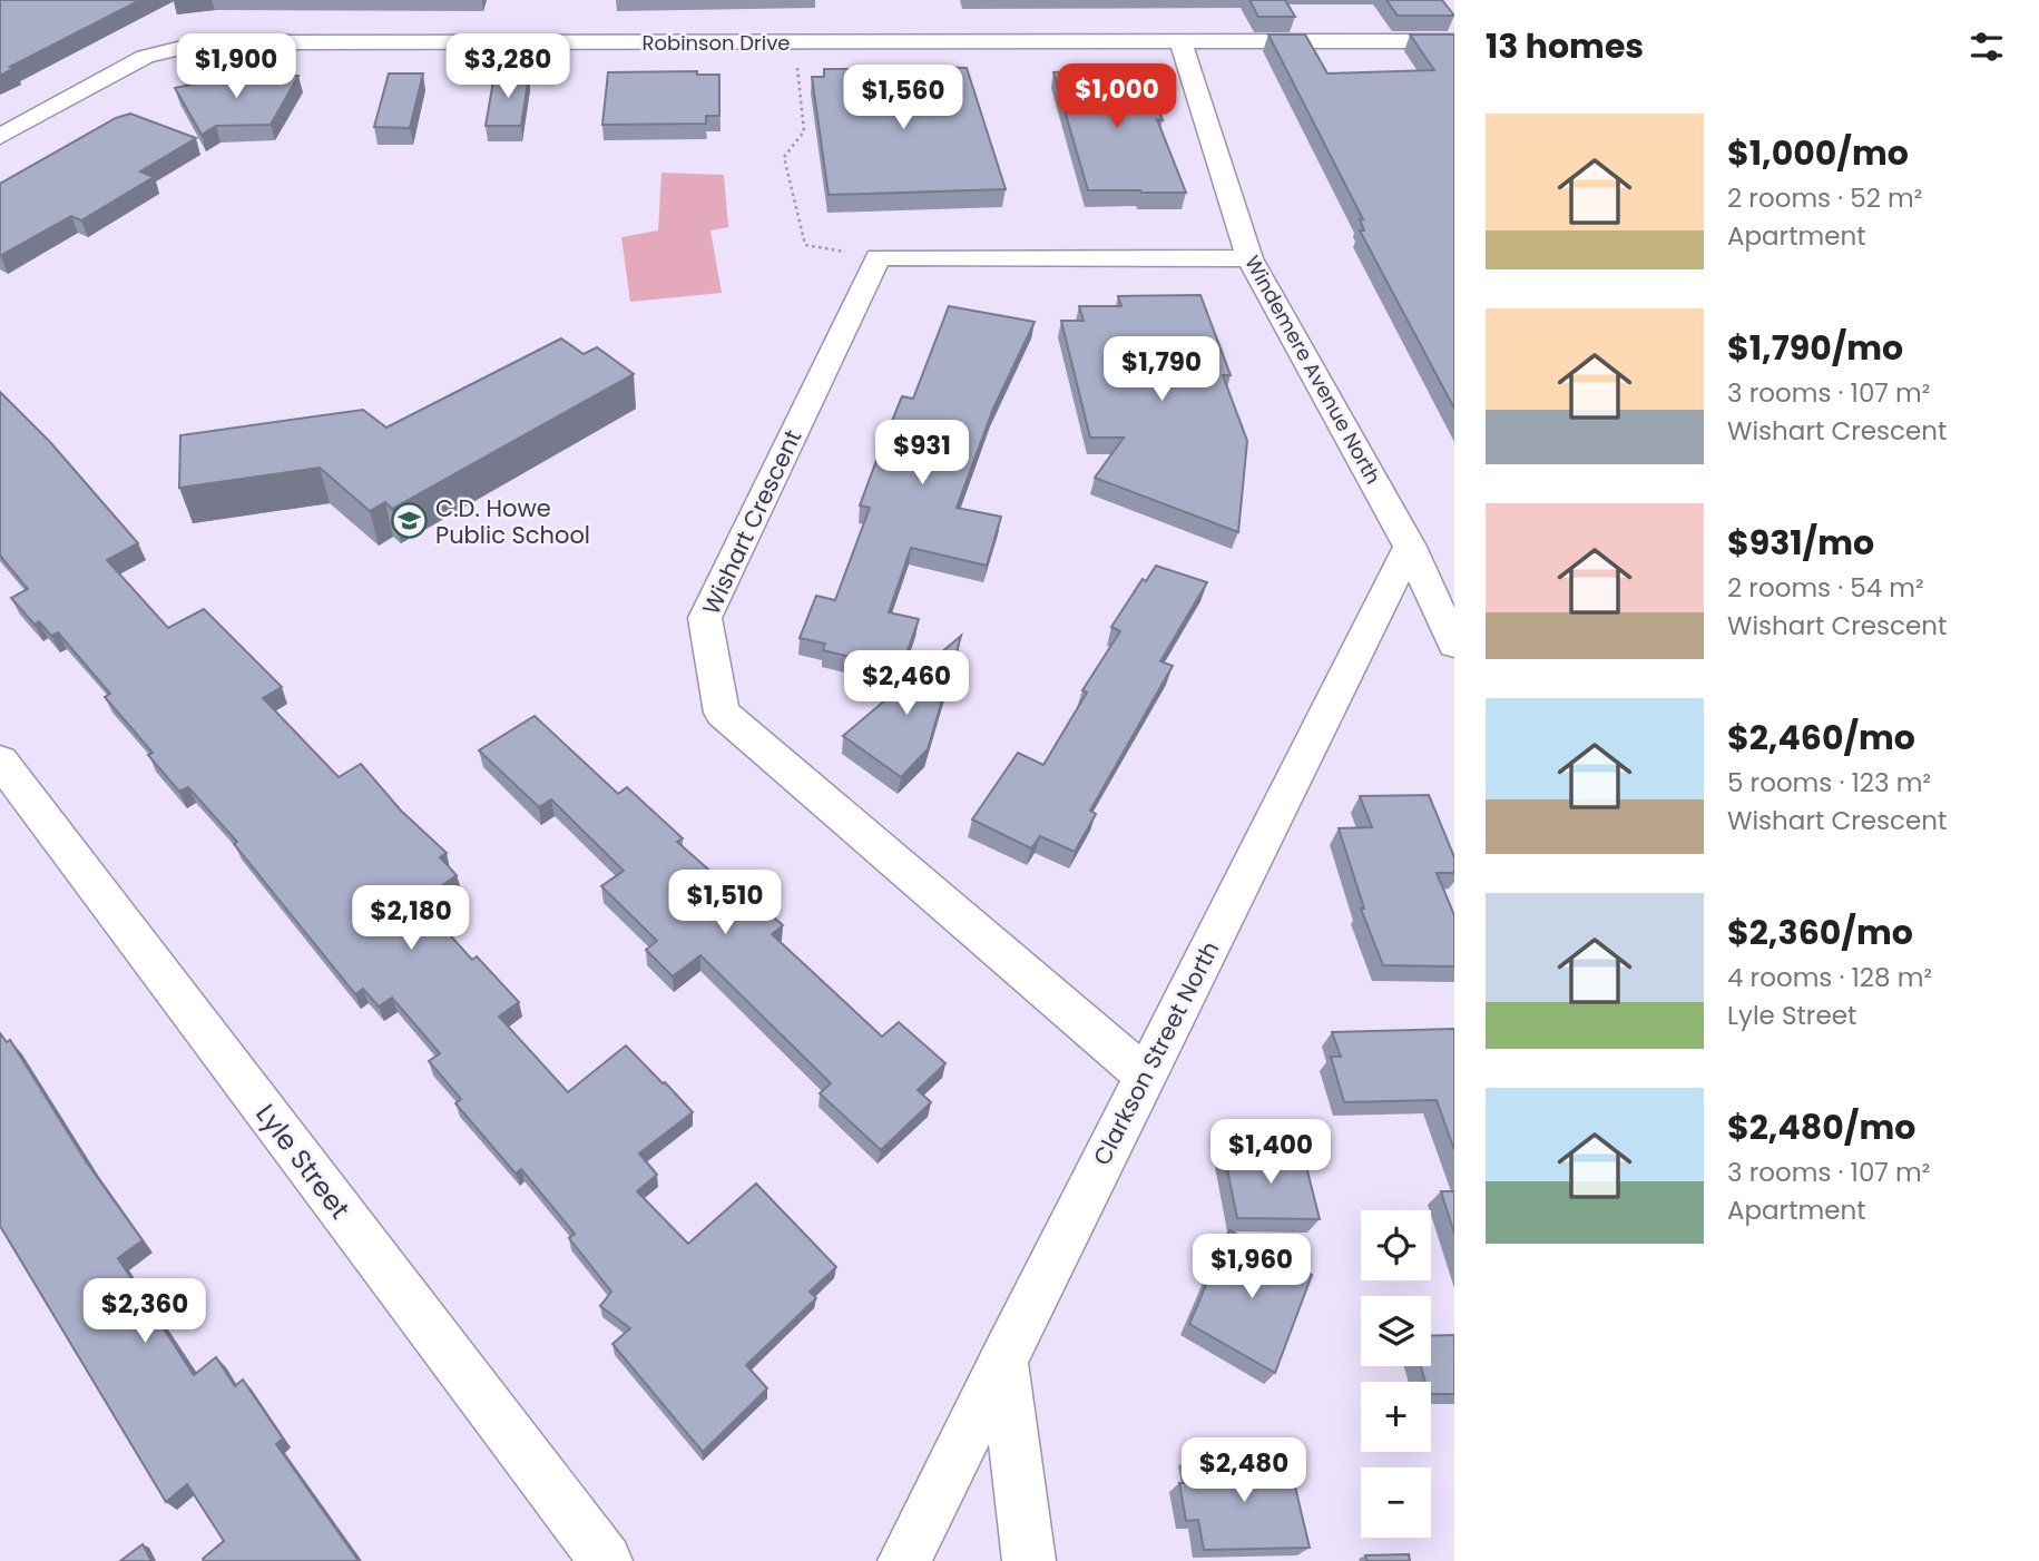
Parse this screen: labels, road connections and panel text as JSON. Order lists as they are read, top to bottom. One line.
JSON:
{"streets":{"street":["Robinson Drive","Windemere Avenue North","Wishart Crescent","Clarkson Street North","Lyle Street"]},"crossings":[["Robinson Drive","Windemere Avenue North"],["Windemere Avenue North","Clarkson Street North"],["Wishart Crescent","Clarkson Street North"]],"places":{"school or university":["C.D. Howe Public School"]},"page":{"heading":"13 homes","price":["$1,900","$3,280","$1,000","$1,560","$1,790","$931","$2,460","$1,510","$2,180","$1,400","$1,960","$2,360","$2,480"],"list":[{"name":"$1,000/mo","note":"2 rooms · 52 m² · Apartment"},{"name":"$1,790/mo","note":"3 rooms · 107 m² · Wishart Crescent"},{"name":"$931/mo","note":"2 rooms · 54 m² · Wishart Crescent"},{"name":"$2,460/mo","note":"5 rooms · 123 m² · Wishart Crescent"},{"name":"$2,360/mo","note":"4 rooms · 128 m² · Lyle Street"},{"name":"$2,480/mo","note":"3 rooms · 107 m² · Apartment"}],"map_buttons":["+","−"]}}
